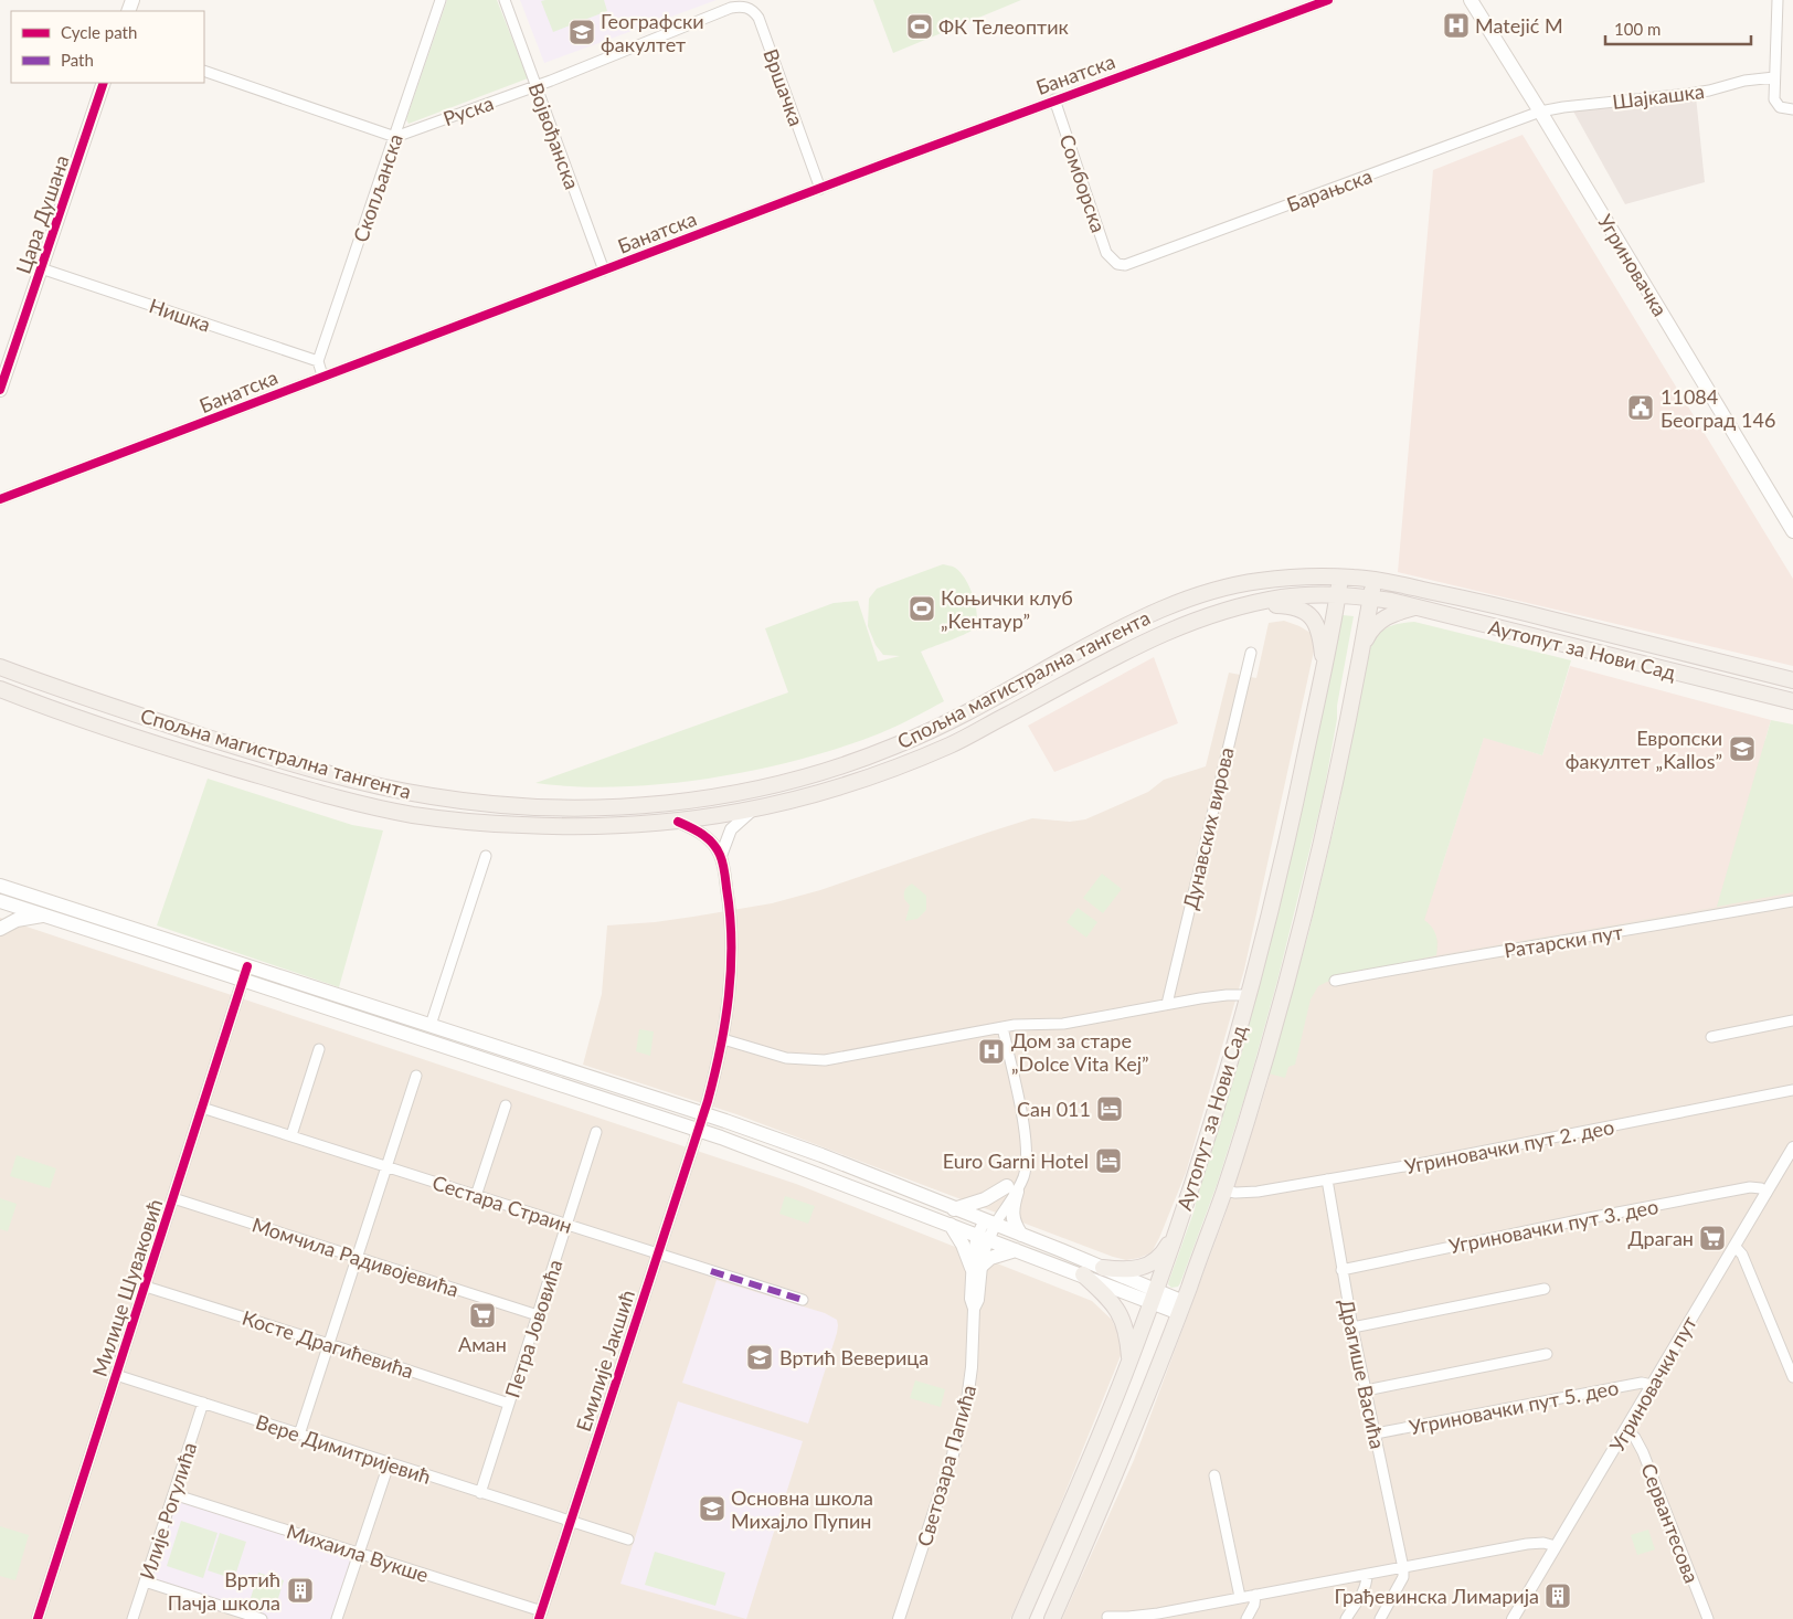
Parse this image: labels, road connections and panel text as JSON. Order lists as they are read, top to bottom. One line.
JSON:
{"streets":{"main road":["Цара Душана","Угриновачка","Аутопут за Нови Сад","Спољна магистрална тангента"],"street":["Банатска","Вршачка","Шајкашка","Руска","Војвођанска","Сомборска","Скопљанска","Барањска","Нишка","Дунавских вирова","Ратарски пут","Угриновачки пут 2. део","Сестара Страин","Угриновачки пут 3. део","Момчила Радивојевића","Милице Шуваковић","Петра Јововића","Косте Драгићевића","Емилије Јакшић","Драгише Васића","Угриновачки пут","Угриновачки пут 5. део","Вере Димитријевић","Светозара Папића","Илије Рогулића","Сервантесова","Михаила Вукше"]},"crossings":[["Банатска","Вршачка"],["Банатска","Војвођанска"],["Банатска","Сомборска"],["Вршачка","Руска"],["Шајкашка","Барањска"],["Шајкашка","Угриновачка"],["Руска","Војвођанска"],["Руска","Скопљанска"],["Сомборска","Барањска"],["Скопљанска","Нишка"],["Барањска","Угриновачка"],["Цара Душана","Нишка"],["Аутопут за Нови Сад","Спољна магистрална тангента"],["Аутопут за Нови Сад","Угриновачки пут 2. део"],["Угриновачки пут 2. део","Драгише Васића"],["Сестара Страин","Милице Шуваковић"],["Сестара Страин","Петра Јововића"],["Сестара Страин","Емилије Јакшић"],["Угриновачки пут 3. део","Драгише Васића"],["Угриновачки пут 3. део","Угриновачки пут"],["Момчила Радивојевића","Милице Шуваковић"],["Момчила Радивојевића","Петра Јововића"],["Милице Шуваковић","Косте Драгићевића"],["Милице Шуваковић","Вере Димитријевић"],["Петра Јововића","Косте Драгићевића"],["Петра Јововића","Вере Димитријевић"],["Емилије Јакшић","Вере Димитријевић"],["Емилије Јакшић","Михаила Вукше"],["Драгише Васића","Угриновачки пут 5. део"],["Угриновачки пут","Угриновачки пут 5. део"],["Угриновачки пут","Сервантесова"],["Вере Димитријевић","Илије Рогулића"],["Илије Рогулића","Михаила Вукше"]],"places":{"hospital":["Matejić M","Дом за старе „Dolce Vita Kej”"],"sports":["ФК Телеоптик","Коњички клуб „Кентаур”"],"school or university":["Географски факултет","Европски факултет „Kallos”","Вртић Веверица","Основна школа Михајло Пупин"],"public building":["11084 Београд 146"],"hotel":["Сан 011","Euro Garni Hotel"],"supermarket":["Драган","Аман"],"building":["Вртић Пачја школа","Грађевинска Лимарија"]},"legend":["Cycle path","Path"],"scale_bar":"100 m"}
